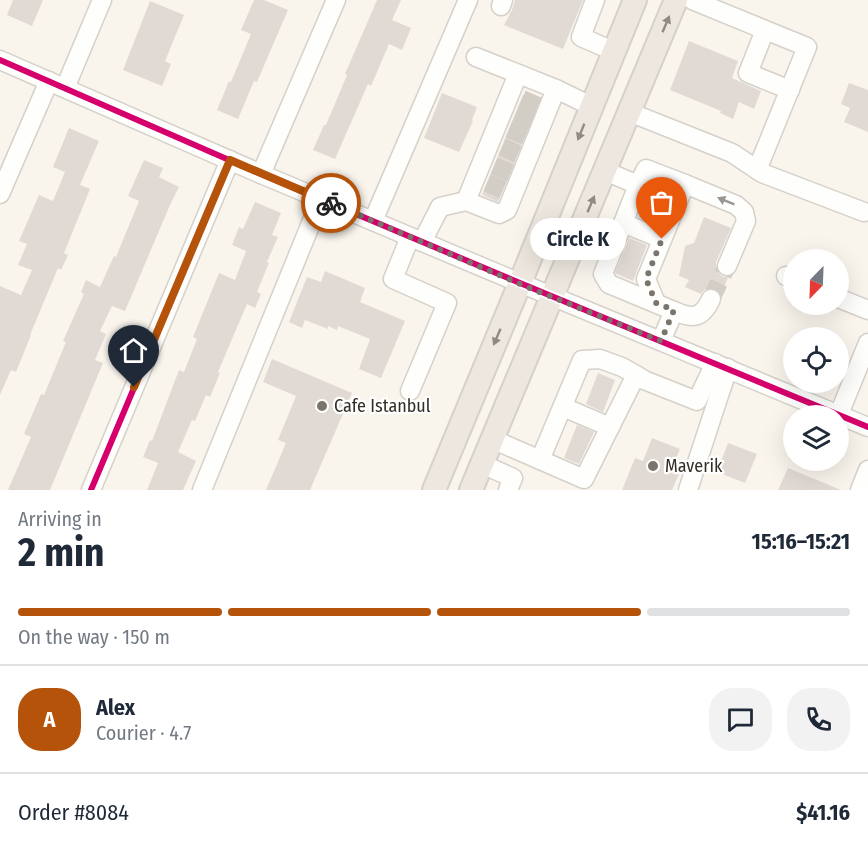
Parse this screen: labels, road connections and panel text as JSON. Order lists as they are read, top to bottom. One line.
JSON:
{"places":["Circle K","Cafe Istanbul","Maverik"],"north":"bottom left","page":{"bubble":"Circle K","heading":["2 min","Arriving in","15:16–15:21"],"panel":["Alex","Courier · 4.7","Order #8084","$41.16"],"bar":"On the way · 150 m","round":"A"}}
